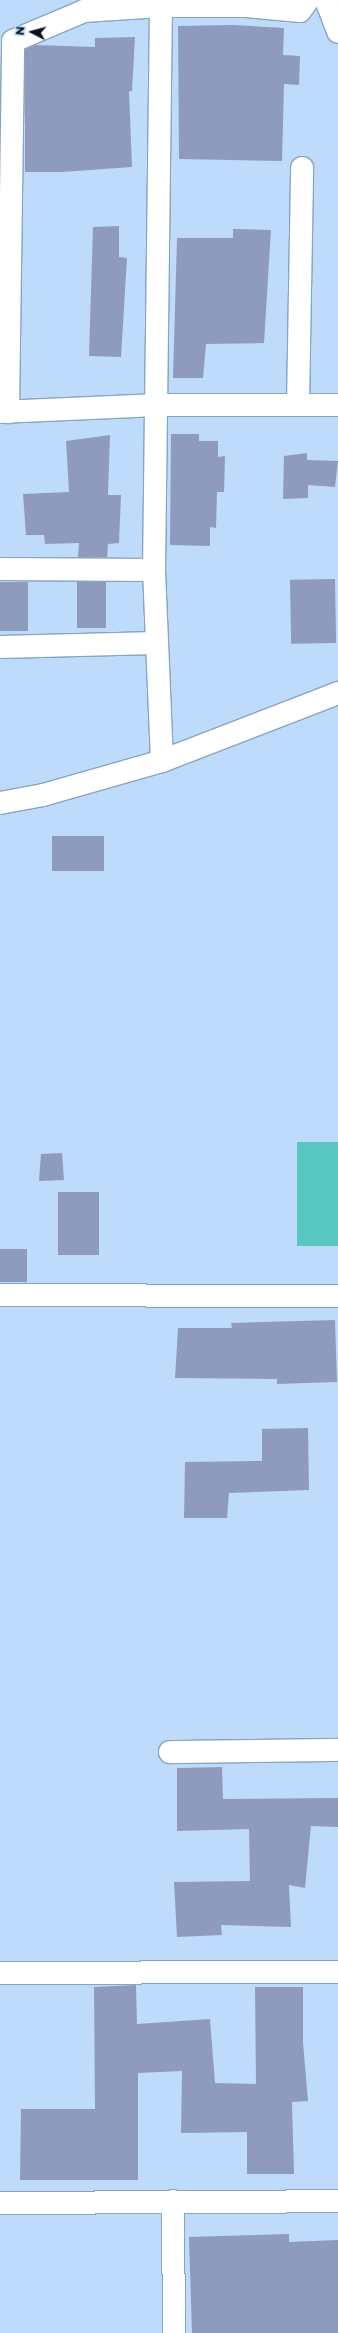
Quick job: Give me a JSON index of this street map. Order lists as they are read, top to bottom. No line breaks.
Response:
{"north":"left"}
